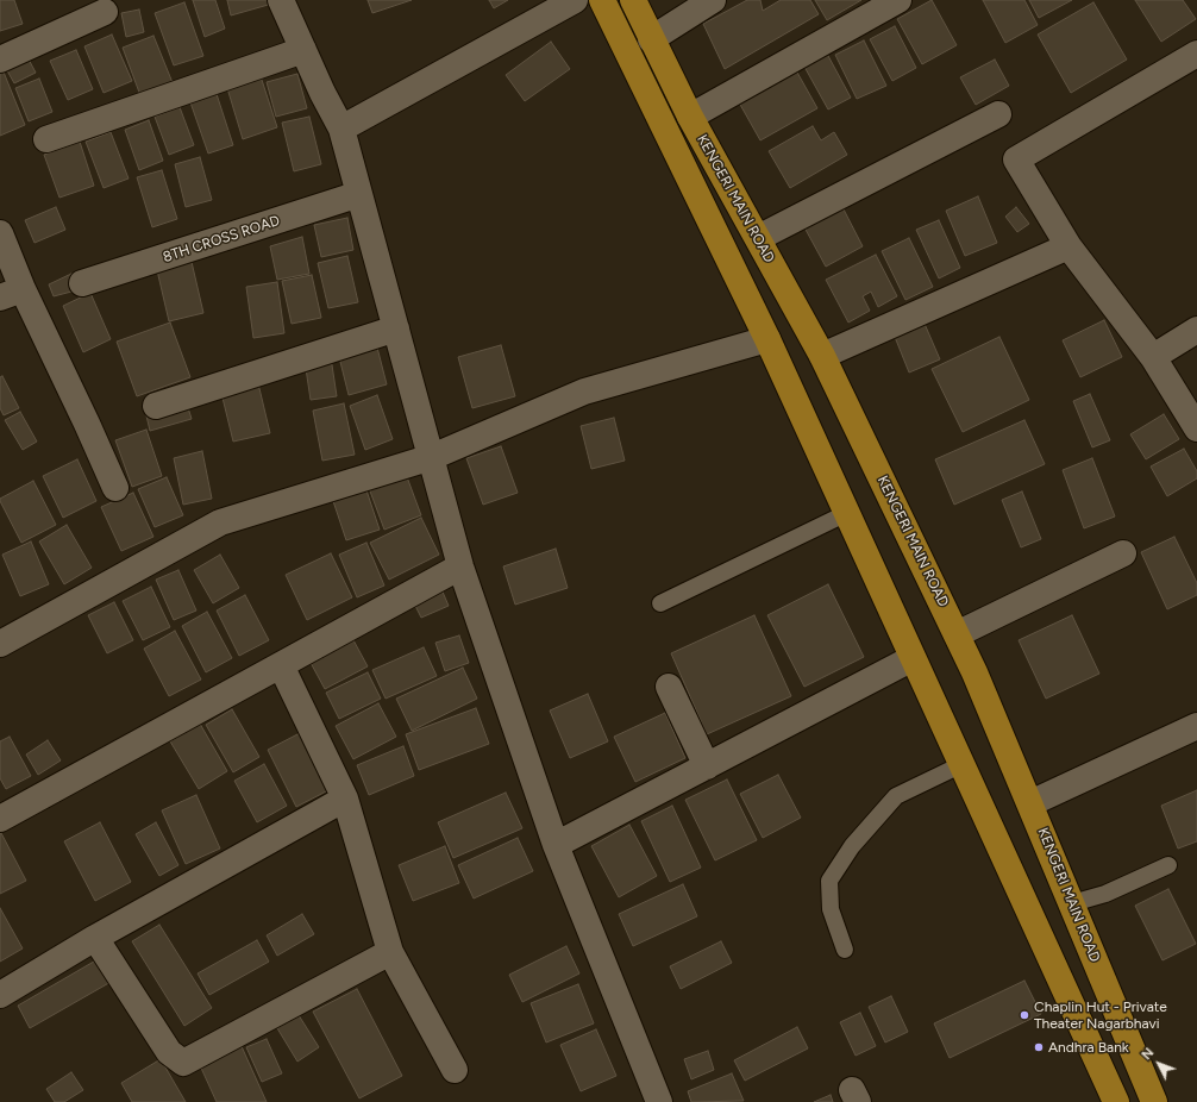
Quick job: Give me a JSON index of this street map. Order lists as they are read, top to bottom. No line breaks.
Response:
{"streets":{"main road":["KENGERI MAIN ROAD"],"street":["8TH CROSS ROAD"]},"places":["Chaplin Hut - Private Theater Nagarbhavi","Andhra Bank"],"north":"top left"}
